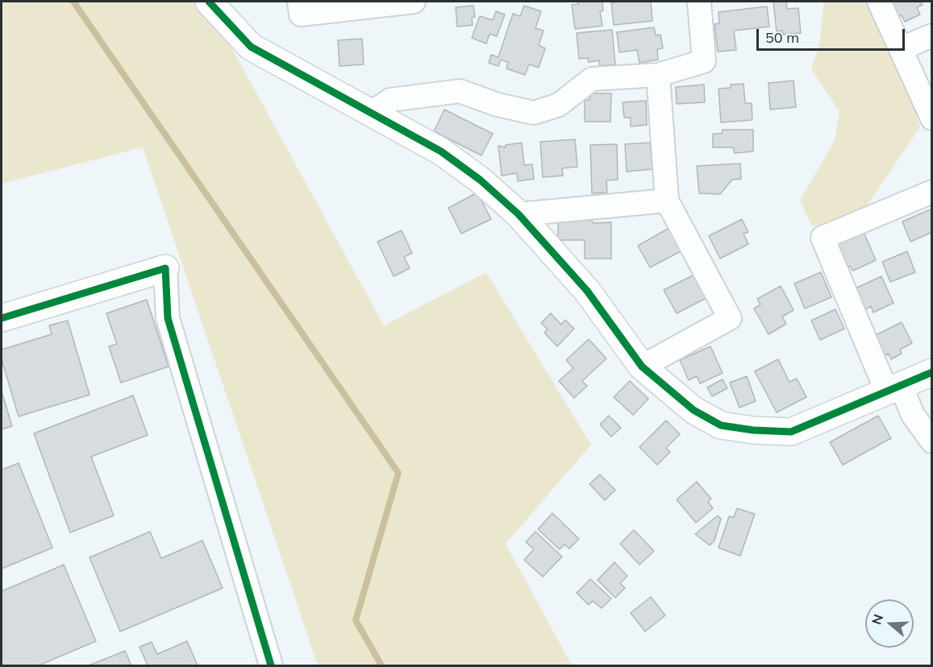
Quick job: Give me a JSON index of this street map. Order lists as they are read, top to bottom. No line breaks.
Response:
{"scale_bar":"50 m","north":"left"}
